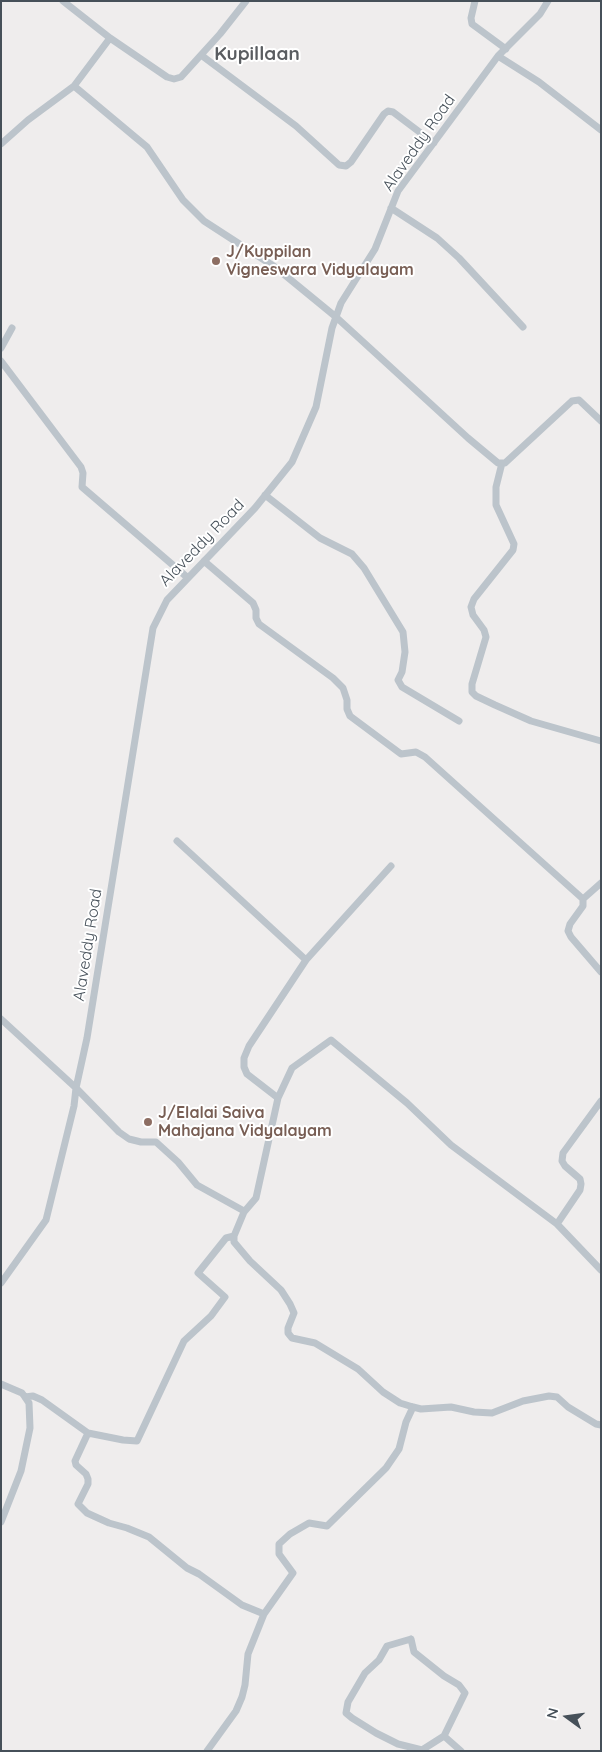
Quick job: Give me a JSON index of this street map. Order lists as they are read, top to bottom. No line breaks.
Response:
{"streets":{"street":["Alaveddy Road"]},"districts":["Kupillaan"],"places":["J/Kuppilan Vigneswara Vidyalayam","J/Elalai Saiva Mahajana Vidyalayam"],"north":"left"}
